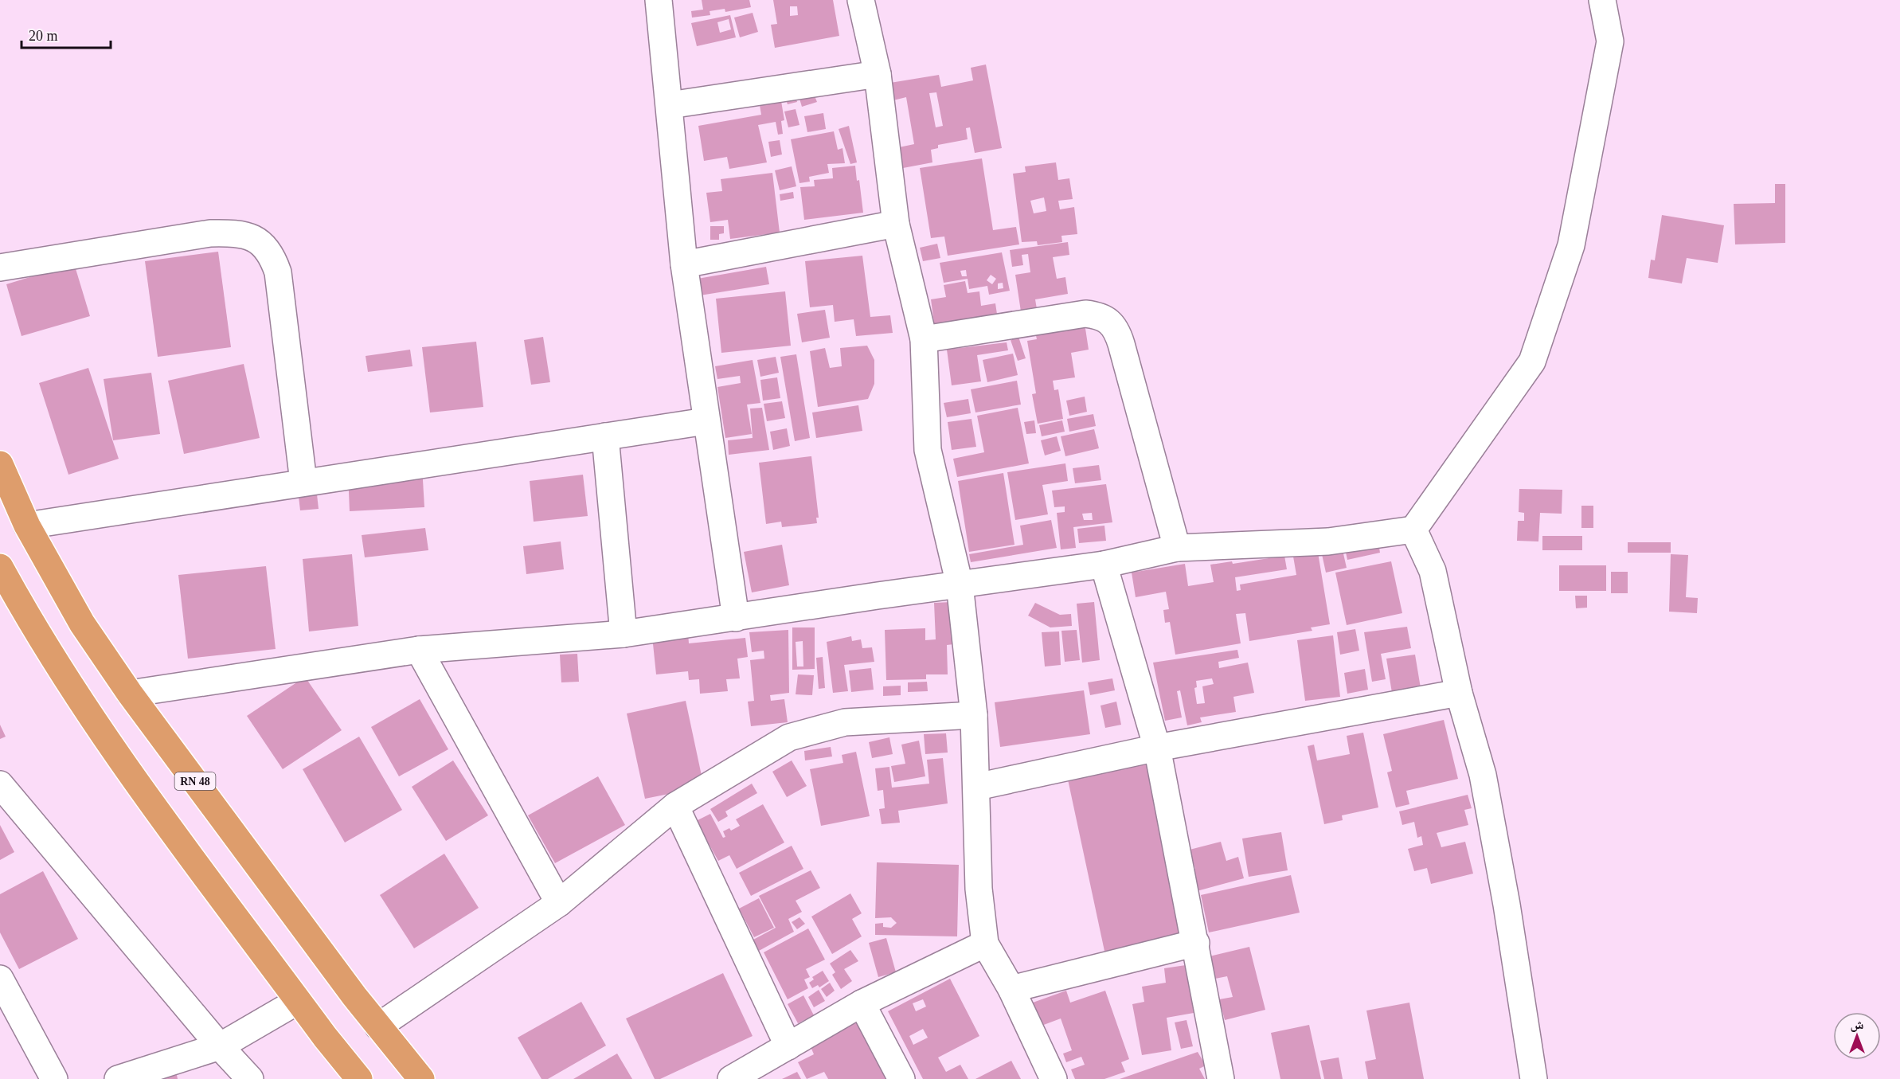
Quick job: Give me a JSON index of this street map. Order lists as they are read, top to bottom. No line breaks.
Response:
{"streets":{"highway":["RN 48"]},"scale_bar":"20 m","north":"top"}
